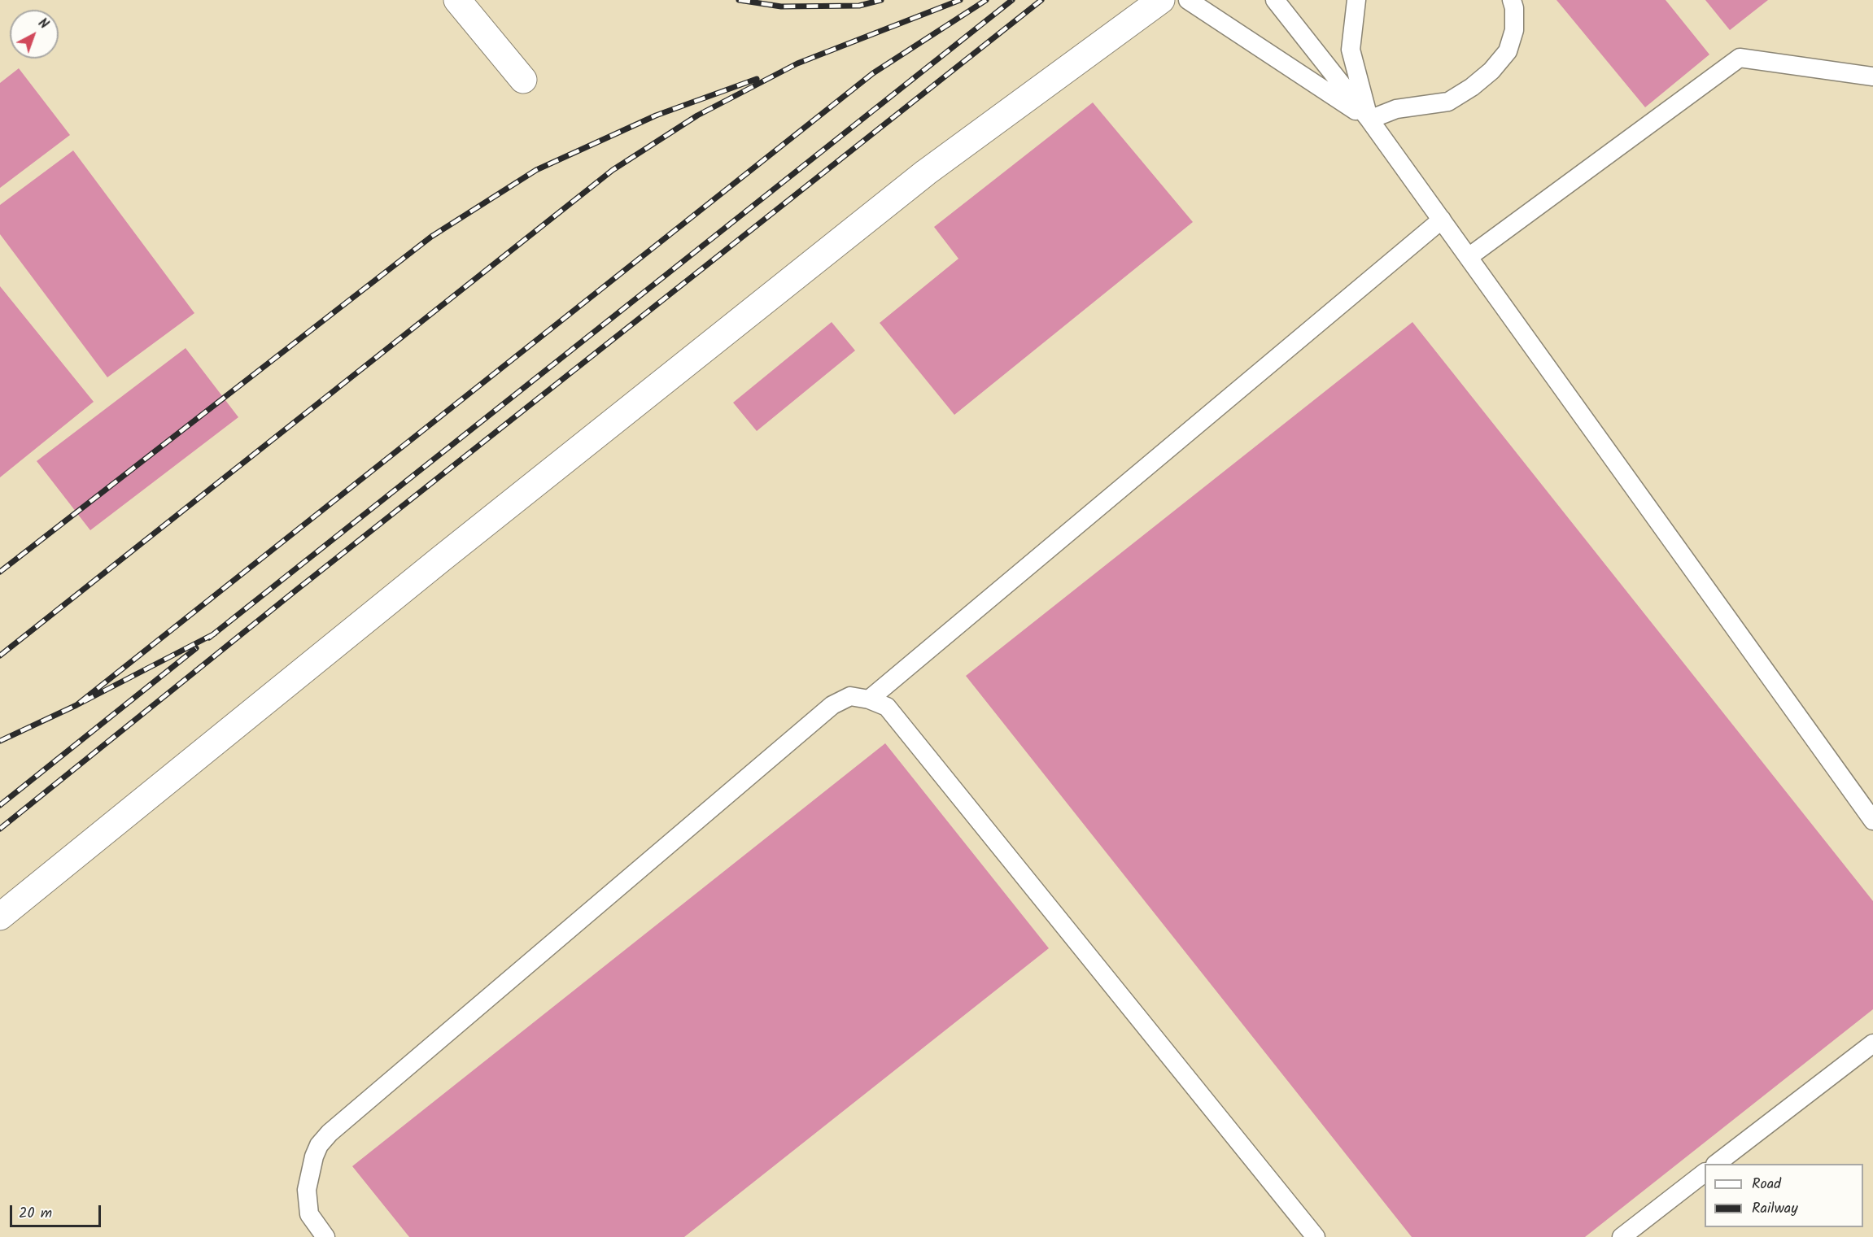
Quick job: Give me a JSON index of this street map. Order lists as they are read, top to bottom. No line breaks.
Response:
{"legend":["Road","Railway"],"scale_bar":"20 m","north":"top right"}
